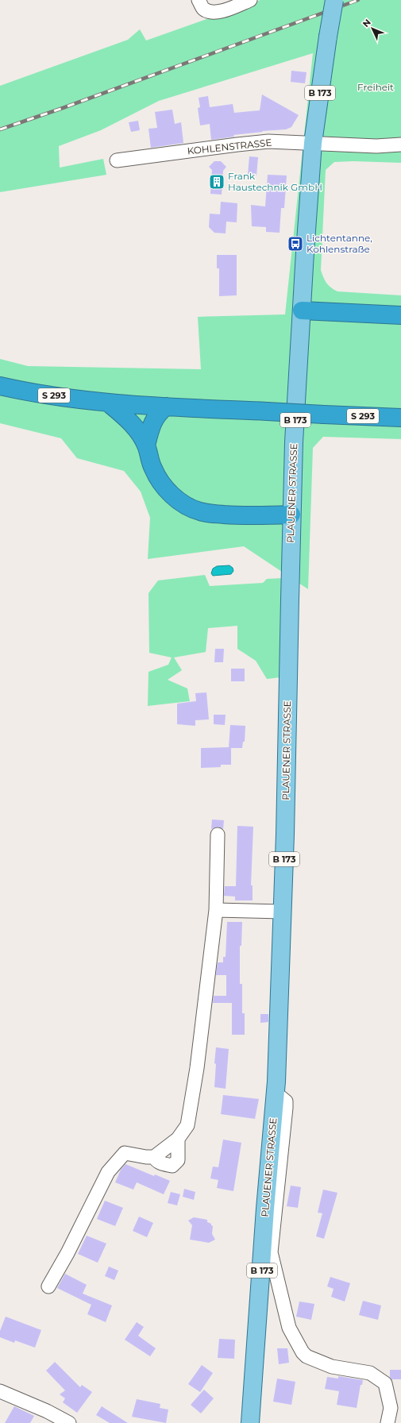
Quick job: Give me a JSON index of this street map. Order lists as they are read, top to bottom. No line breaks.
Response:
{"streets":{"highway":["S 293"],"main road":["B 173","PLAUENER STRASSE"],"street":["KOHLENSTRASSE"]},"crossings":[["KOHLENSTRASSE","PLAUENER STRASSE"]],"parks":["Freiheit"],"places":{"building":["Frank Haustechnik GmbH"],"bus stop":["Lichtentanne, Kohlenstraße"]},"north":"top left"}
